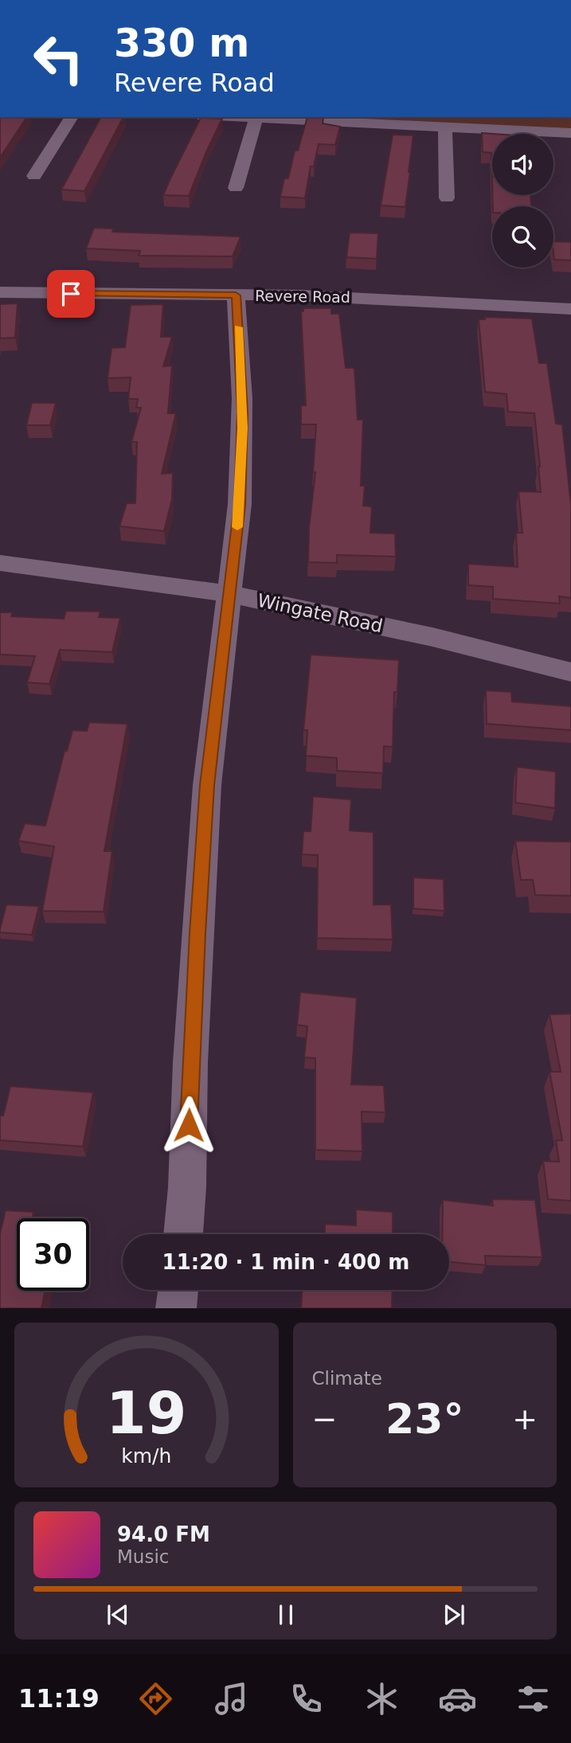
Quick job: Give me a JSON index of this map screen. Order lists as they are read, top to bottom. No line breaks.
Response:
{"streets":{"street":["Revere Road","Wingate Road"]},"page":{"turn":["330 m","Revere Road"],"limit":"30","trip":"11:20 · 1 min · 400 m","tile":"Climate","heat":["−","23°","+"],"song":["94.0 FM","Music"],"tabs":"11:19","gauge":["19","km/h"]}}
